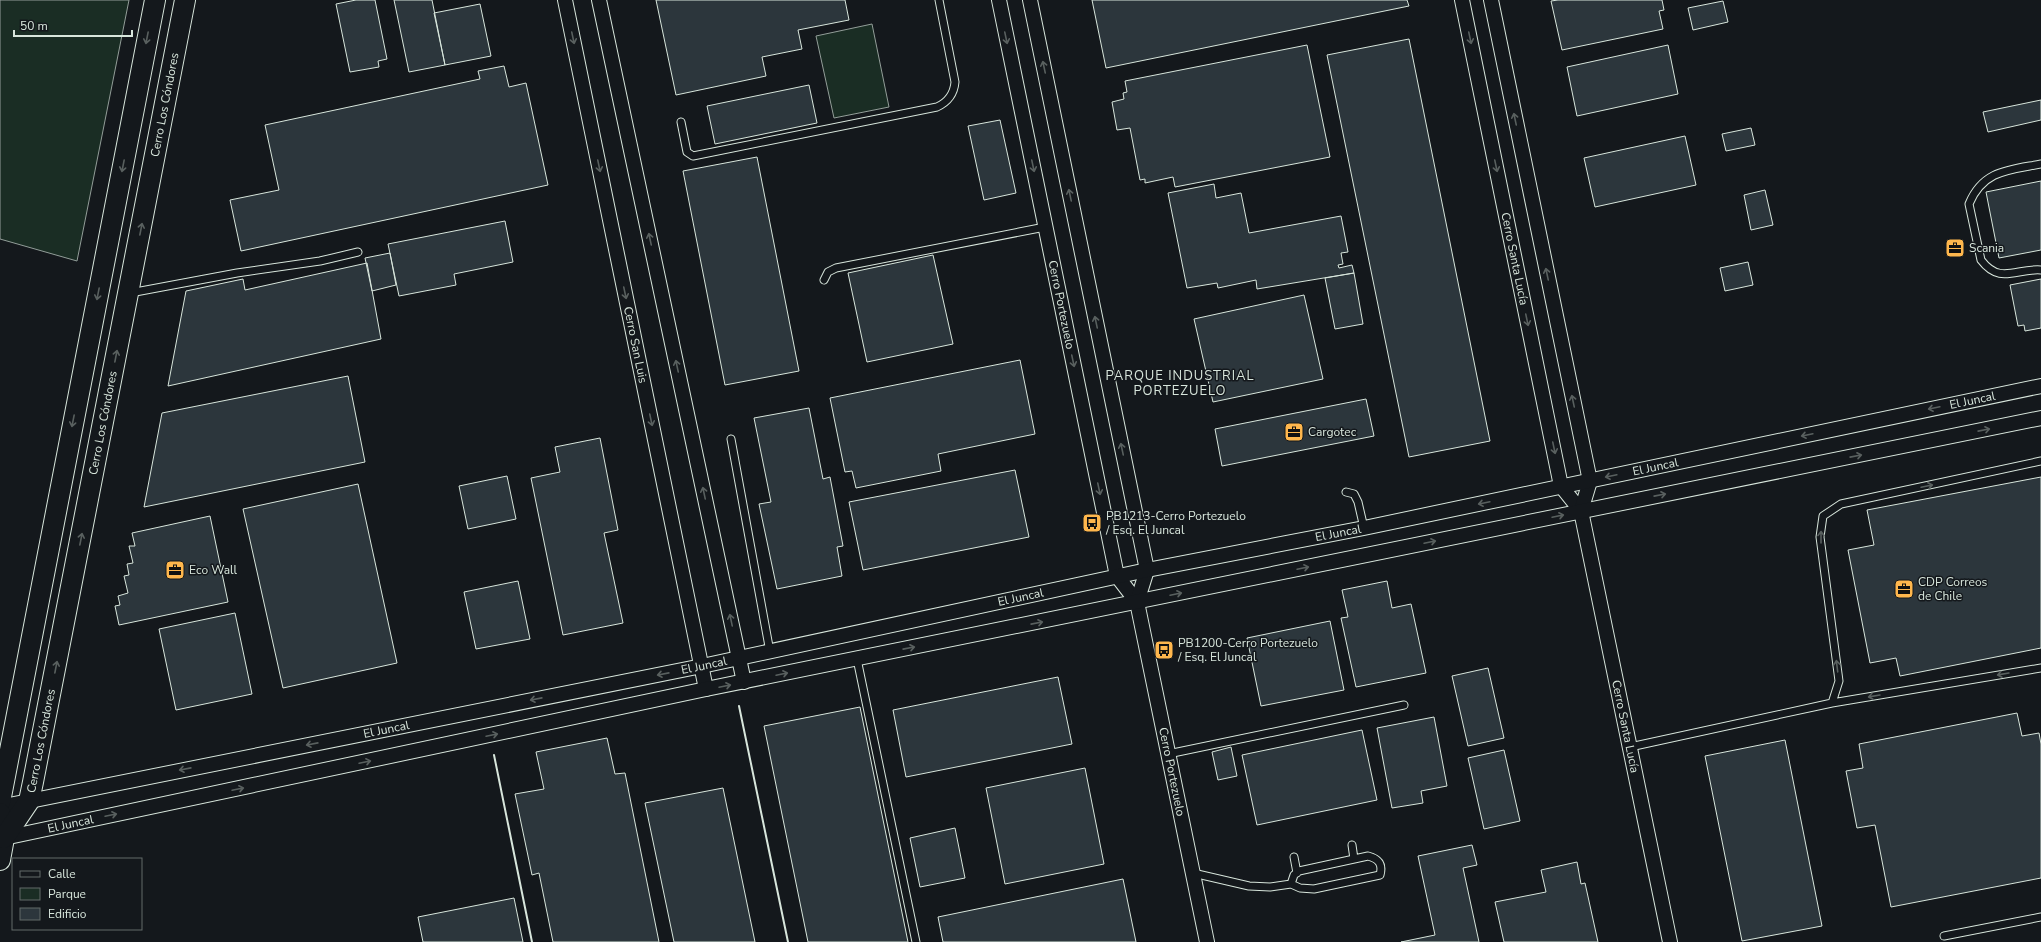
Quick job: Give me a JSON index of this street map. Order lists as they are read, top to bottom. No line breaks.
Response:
{"streets":{"street":["Cerro Los Cóndores","Cerro Santa Lucía","Cerro Portezuelo","Cerro San Luis","El Juncal"]},"crossings":[["Cerro Los Cóndores","El Juncal"],["Cerro Santa Lucía","El Juncal"],["Cerro Portezuelo","El Juncal"],["Cerro San Luis","El Juncal"]],"districts":["PARQUE INDUSTRIAL PORTEZUELO"],"places":{"office":["Scania","Cargotec","Eco Wall","CDP Correos de Chile"],"bus stop":["PB1213-Cerro Portezuelo / Esq. El Juncal","PB1200-Cerro Portezuelo / Esq. El Juncal"]},"legend":["Calle","Parque","Edificio"],"scale_bar":"50 m"}
